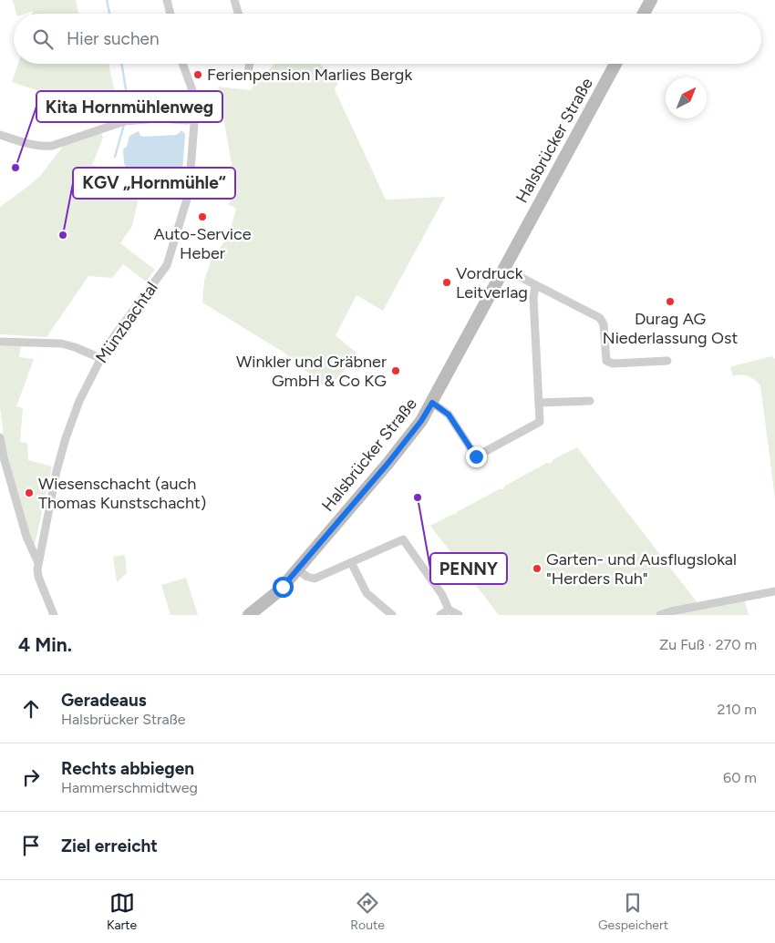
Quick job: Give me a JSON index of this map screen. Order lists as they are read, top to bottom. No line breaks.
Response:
{"streets":{"main road":["Halsbrücker Straße"],"street":["Münzbachtal"]},"places":["Ferienpension Marlies Bergk","Kita Hornmühlenweg","Auto-Service Heber","KGV „Hornmühle“","Vordruck Leitverlag","Durag AG Niederlassung Ost","Winkler und Gräbner GmbH & Co KG","Wiesenschacht (auch Thomas Kunstschacht)","PENNY","Garten- und Ausflugslokal \"Herders Ruh\""],"north":"top right","page":{"search":"Hier suchen","heading":["4 Min.","Zu Fuß · 270 m"],"list":[["Geradeaus","Halsbrücker Straße","210 m"],["Rechts abbiegen","Hammerschmidtweg","60 m"],"Ziel erreicht"],"nav":["Karte","Route","Gespeichert"]}}
